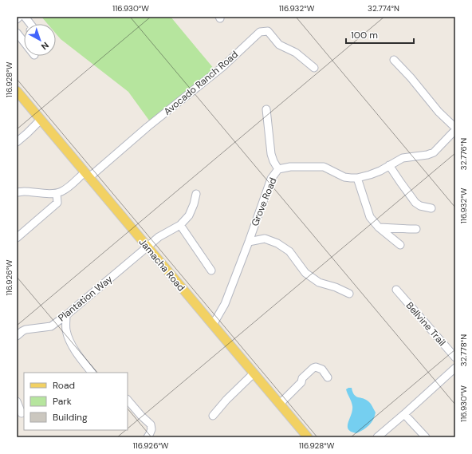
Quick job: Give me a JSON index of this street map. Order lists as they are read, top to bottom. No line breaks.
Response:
{"streets":{"main road":["Jamacha Road"],"street":["Avocado Ranch Road","Grove Road","Plantation Way","Bellvine Trail"]},"crossings":[["Avocado Ranch Road","Jamacha Road"],["Grove Road","Jamacha Road"],["Jamacha Road","Plantation Way"]],"legend":["Road","Park","Building"],"scale_bar":"100 m","north":"bottom right","coordinates":["116.930°W","116.932°W","32.774°N","116.928°W","32.776°N","116.926°W","32.778°N"]}
